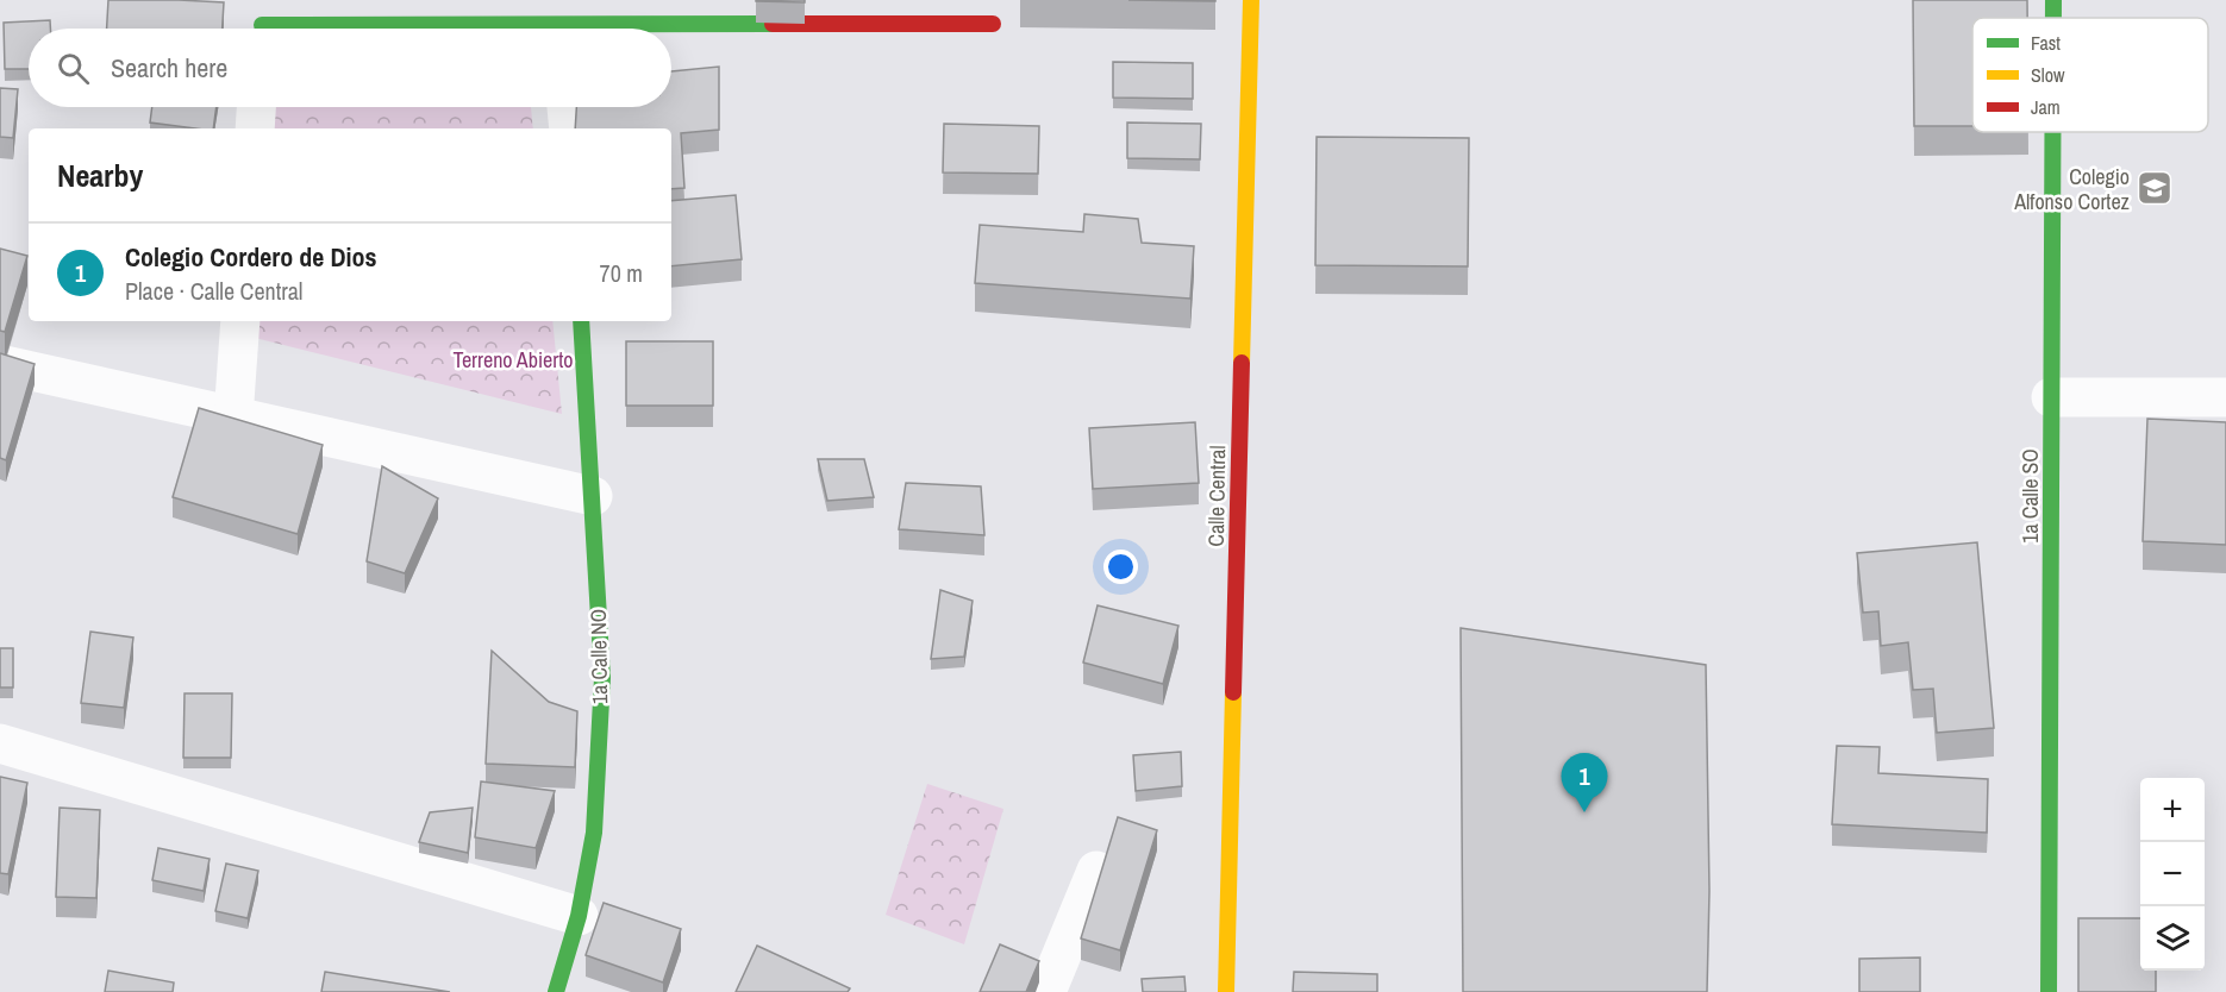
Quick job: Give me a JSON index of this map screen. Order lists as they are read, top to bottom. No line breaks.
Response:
{"streets":{"street":["Calle Central","1a Calle SO","1a Calle NO"]},"parks":["Terreno Abierto"],"places":{"school or university":["Colegio Alfonso Cortez"]},"legend":["Fast","Slow","Jam"],"page":{"search":"Search here","heading":"Nearby","list":[{"mark":"1","name":"Colegio Cordero de Dios","note":"Place · Calle Central","value":"70 m"}],"pins":"1","map_buttons":["+","−"]}}
